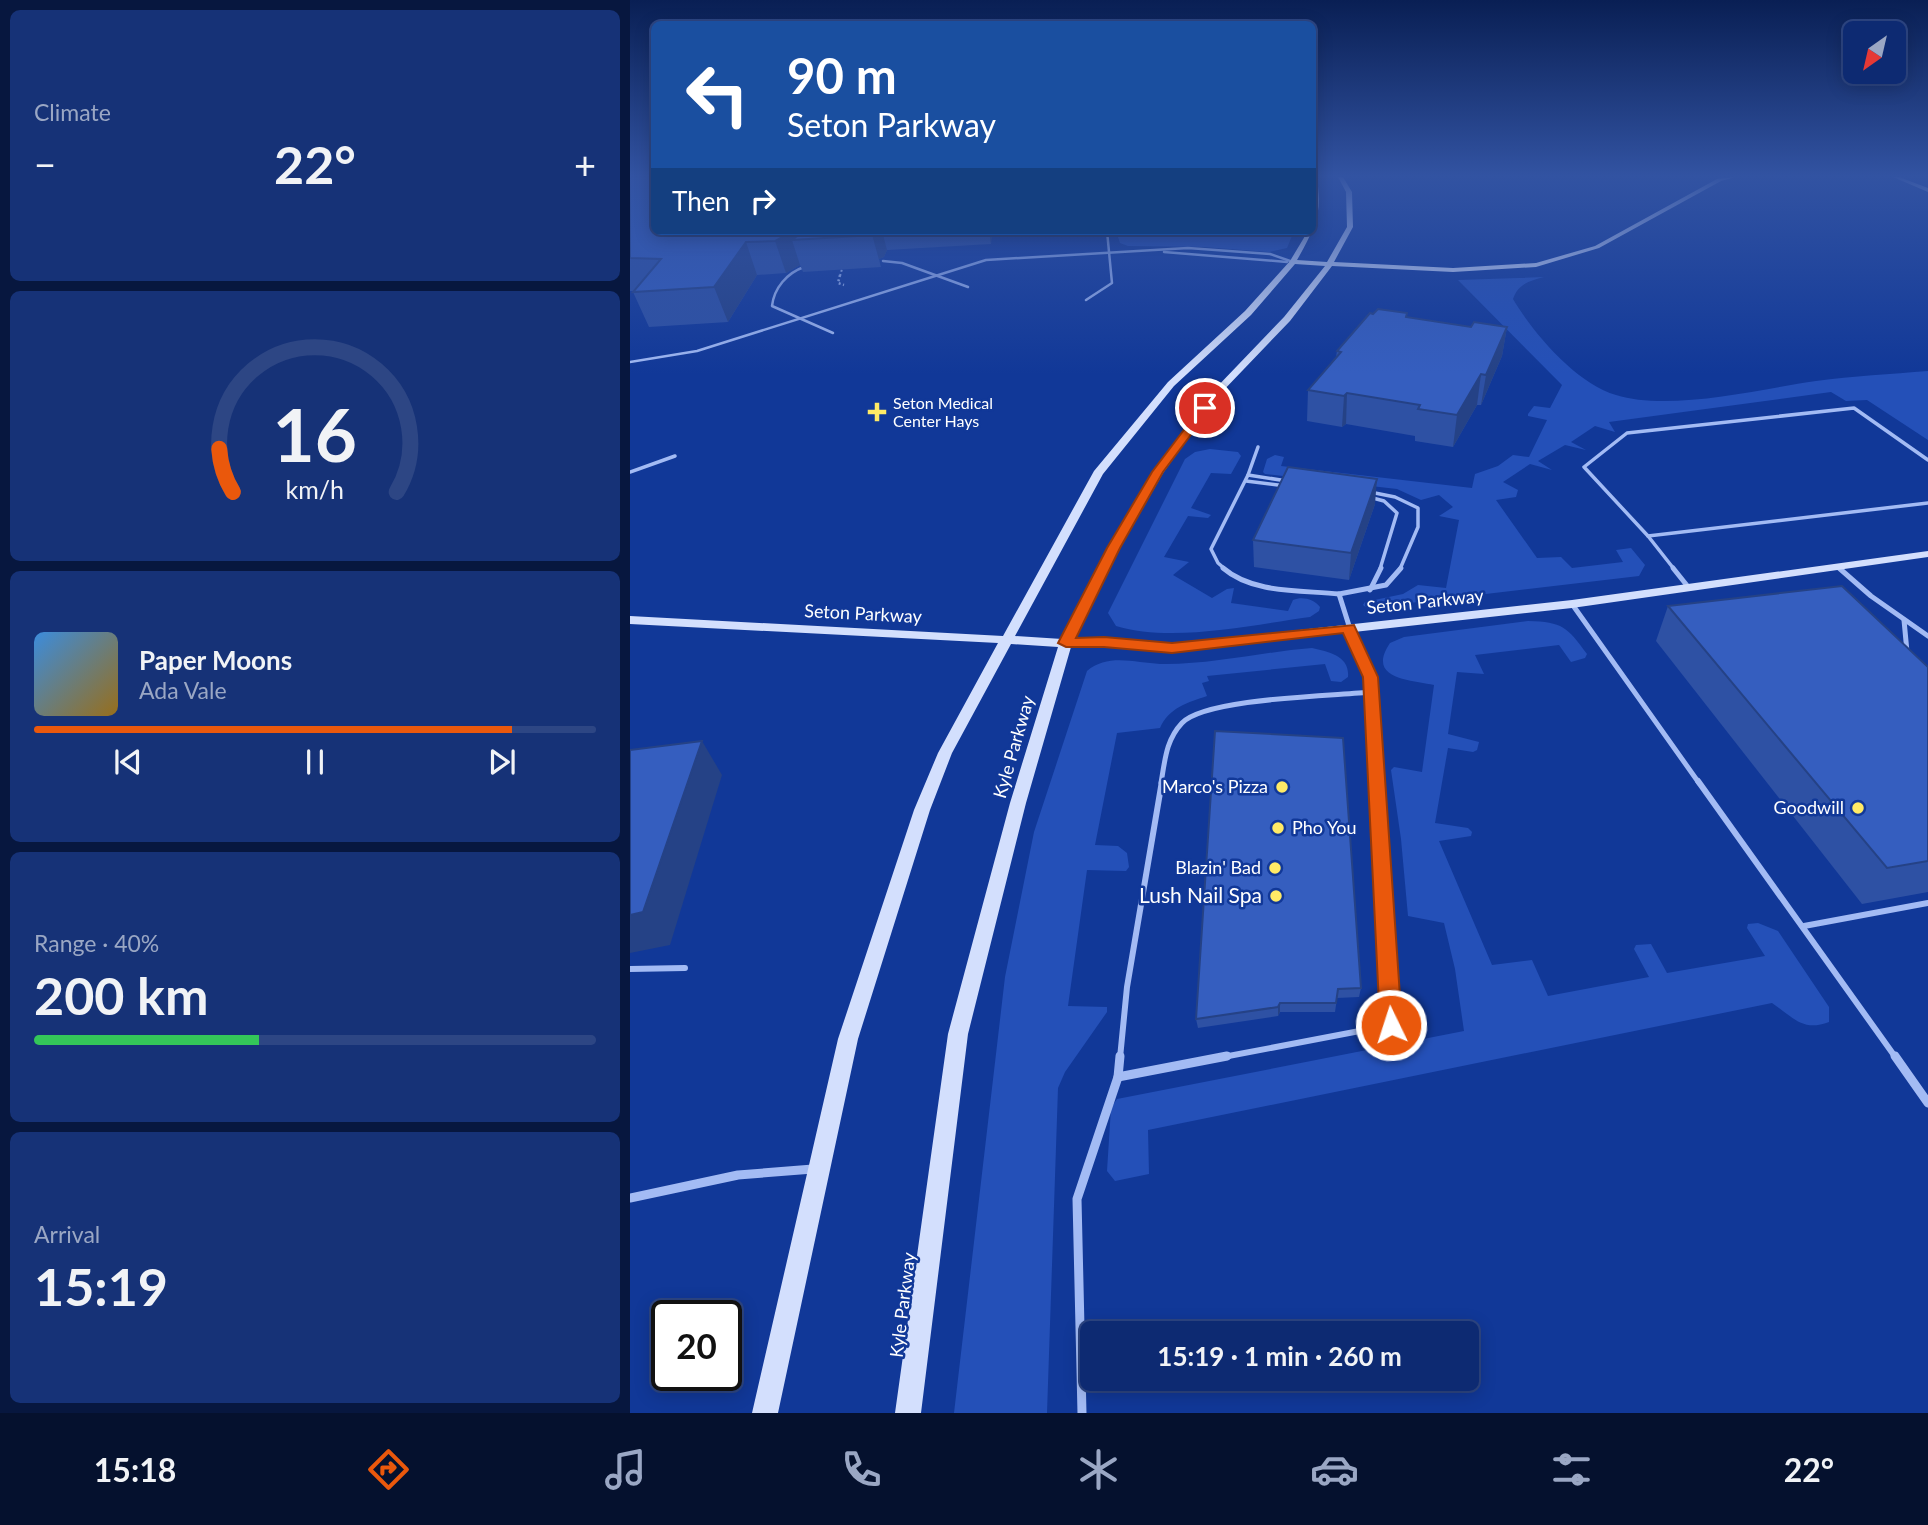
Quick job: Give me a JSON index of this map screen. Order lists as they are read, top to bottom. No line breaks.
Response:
{"streets":{"street":["Seton Parkway","Kyle Parkway"]},"crossings":[["Seton Parkway","Kyle Parkway"]],"places":{"health":["Seton Medical Center Hays"],"other":["Marco's Pizza","Goodwill","Pho You","Blazin' Bad","Lush Nail Spa"]},"north":"bottom left","page":{"tile":["Climate",["Range · 40%","200 km"],["Arrival","15:19"]],"turn":["90 m","Seton Parkway"],"heat":["−","22°","+"],"then":"Then","song":["Paper Moons","Ada Vale"],"limit":"20","trip":"15:19 · 1 min · 260 m","tabs":["15:18","22°"],"gauge":["16","km/h"]}}
